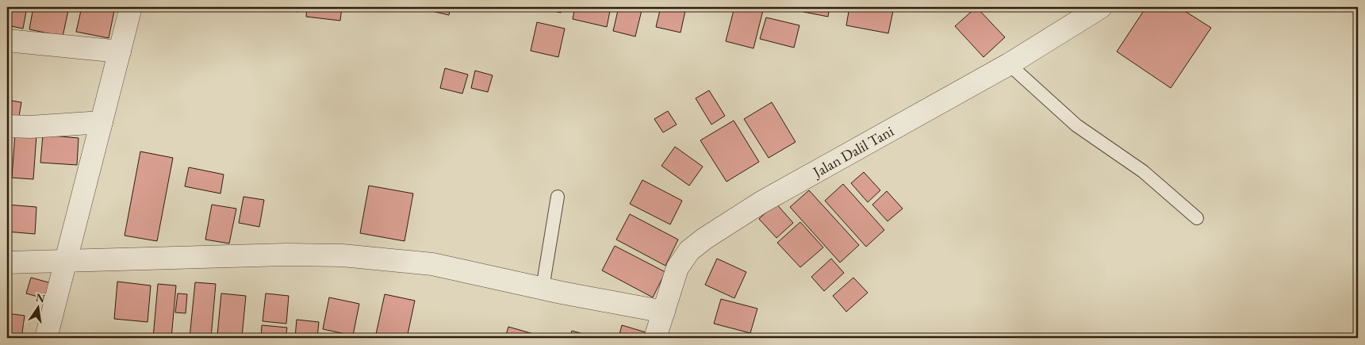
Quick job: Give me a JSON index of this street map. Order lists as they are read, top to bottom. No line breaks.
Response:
{"streets":{"street":["Jalan Dalil Tani"]},"north":"top"}
